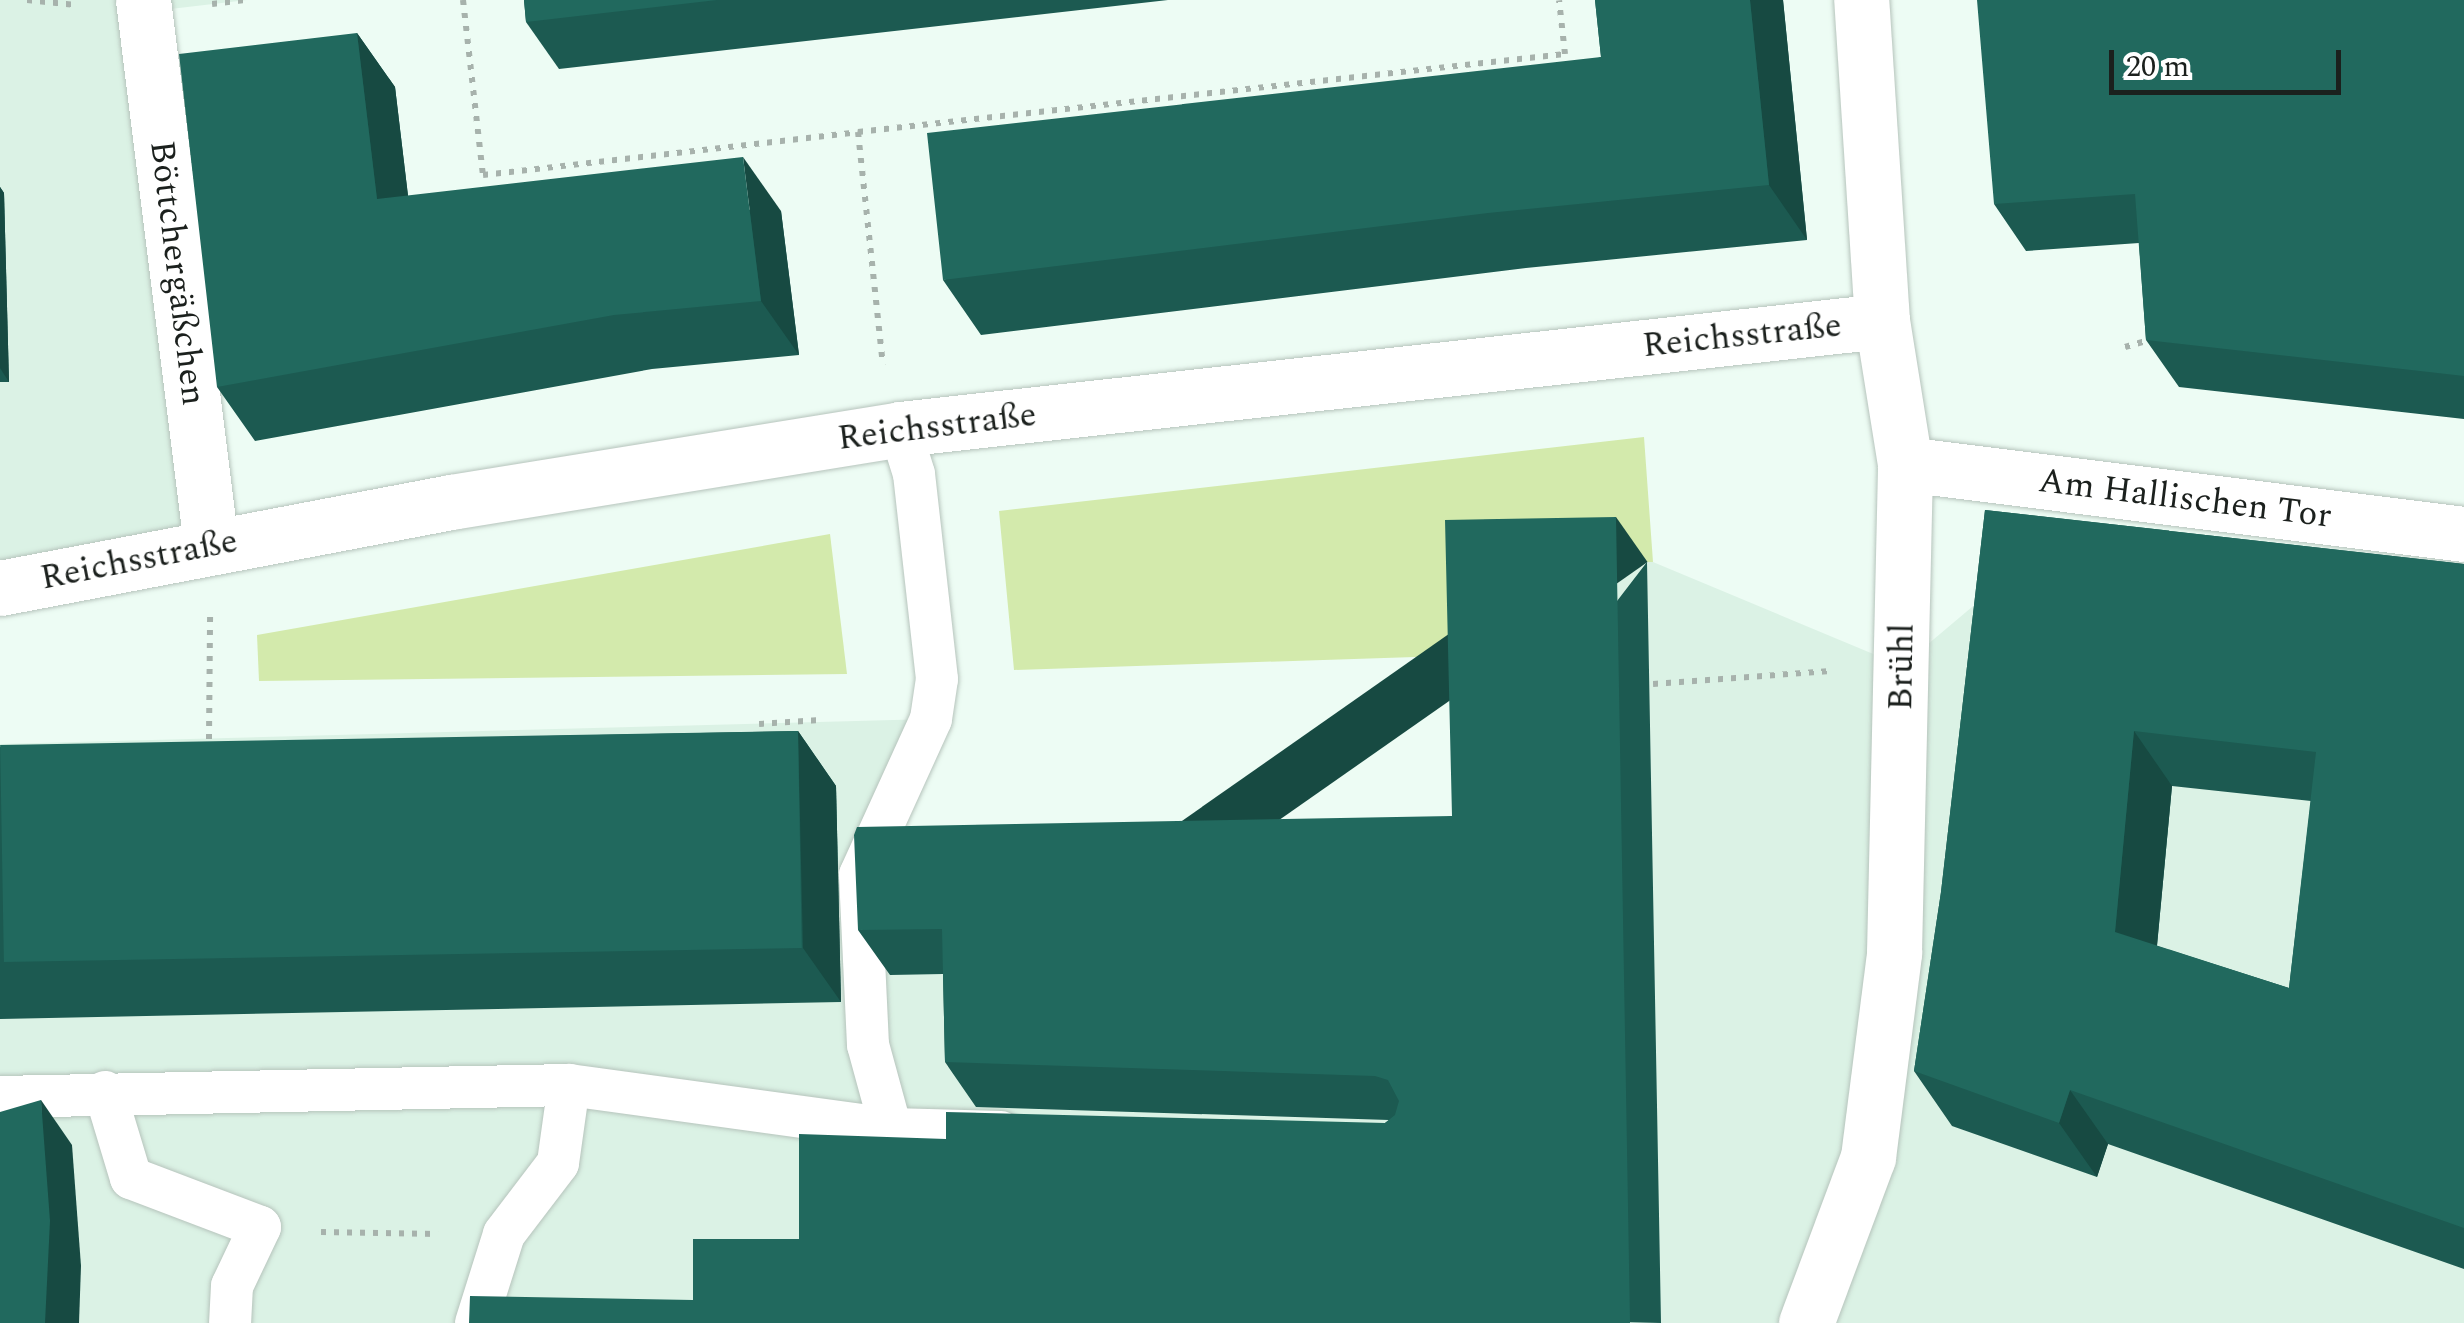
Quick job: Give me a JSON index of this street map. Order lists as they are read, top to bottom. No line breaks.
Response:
{"streets":{"street":["Böttchergäßchen","Reichsstraße","Am Hallischen Tor","Brühl"]},"crossings":[["Böttchergäßchen","Reichsstraße"],["Reichsstraße","Brühl"],["Am Hallischen Tor","Brühl"]],"scale_bar":"20 m"}
